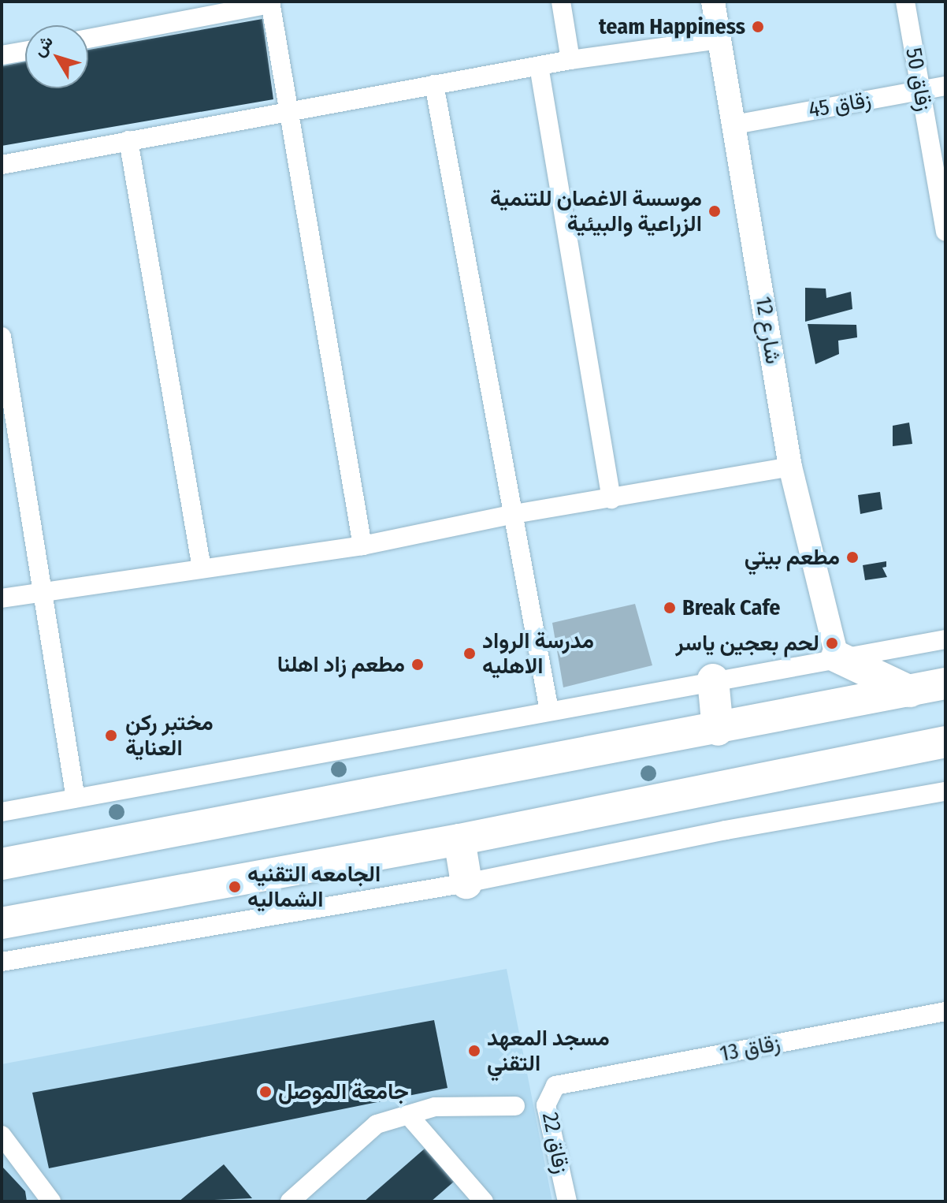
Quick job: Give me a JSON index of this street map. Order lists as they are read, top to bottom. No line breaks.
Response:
{"streets":{"street":["زقاق 50","زقاق 45","شارع 12","زقاق 13","زقاق 22"]},"crossings":[["زقاق 50","زقاق 45"],["زقاق 45","شارع 12"],["زقاق 13","زقاق 22"]],"places":["team Happiness","موسسة الاغصان للتنمية الزراعية والبيئية","مطعم بيتي","Break Cafe","لحم بعجين ياسر","مدرسة الرواد الاهليه","مطعم زاد اهلنا","مختبر ركن العناية","الجامعه التقنيه الشماليه","مسجد المعهد التقني","جامعة الموصل"],"north":"top left"}
